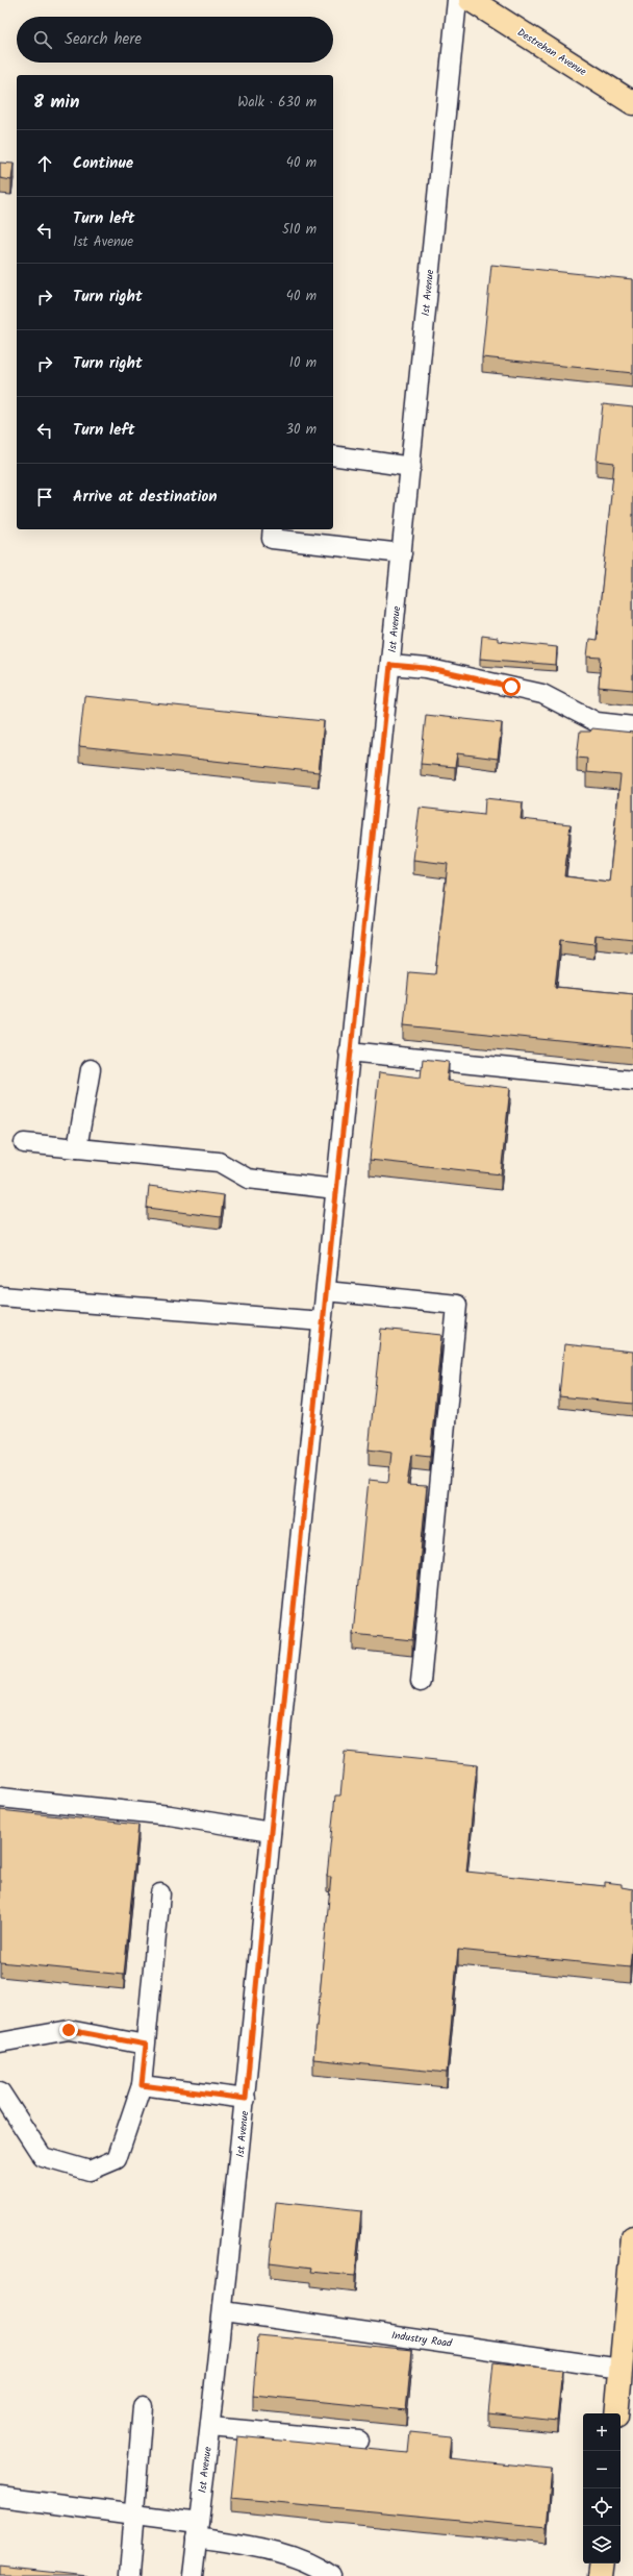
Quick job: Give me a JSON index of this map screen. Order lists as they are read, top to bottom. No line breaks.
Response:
{"streets":{"main road":["Destrehan Avenue"],"street":["1st Avenue","Industry Road"]},"crossings":[["1st Avenue","Industry Road"]],"page":{"search":"Search here","heading":["8 min","Walk · 630 m"],"list":[["Continue","40 m"],["Turn left","1st Avenue","510 m"],["Turn right","40 m"],["Turn right","10 m"],["Turn left","30 m"],"Arrive at destination"],"map_buttons":["+","−"]}}
